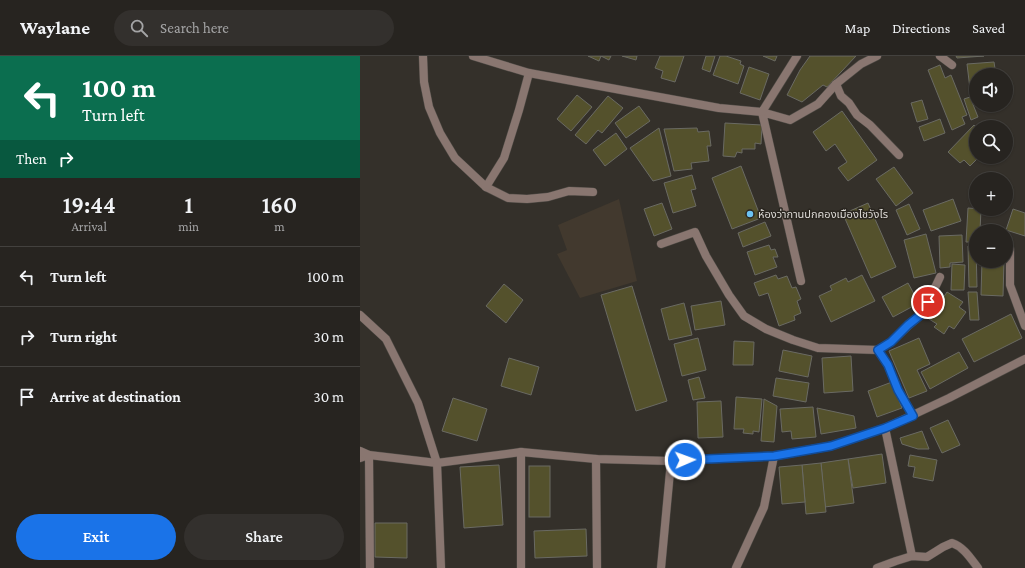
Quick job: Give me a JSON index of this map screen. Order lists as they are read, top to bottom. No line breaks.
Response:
{"places":["ห้องว่ากานปกคองเมืองไชวังไร"],"page":{"header":"Waylane","search":"Search here","nav":["Map","Directions","Saved"],"turn":["100 m","Turn left"],"map_buttons":["+","−"],"then":"Then","eta":["19:44","Arrival","1","min","160","m"],"list":[{"name":"Turn left","value":"100 m"},{"name":"Turn right","value":"30 m"},{"name":"Arrive at destination","value":"30 m"}],"buttons":["Exit","Share"]}}
